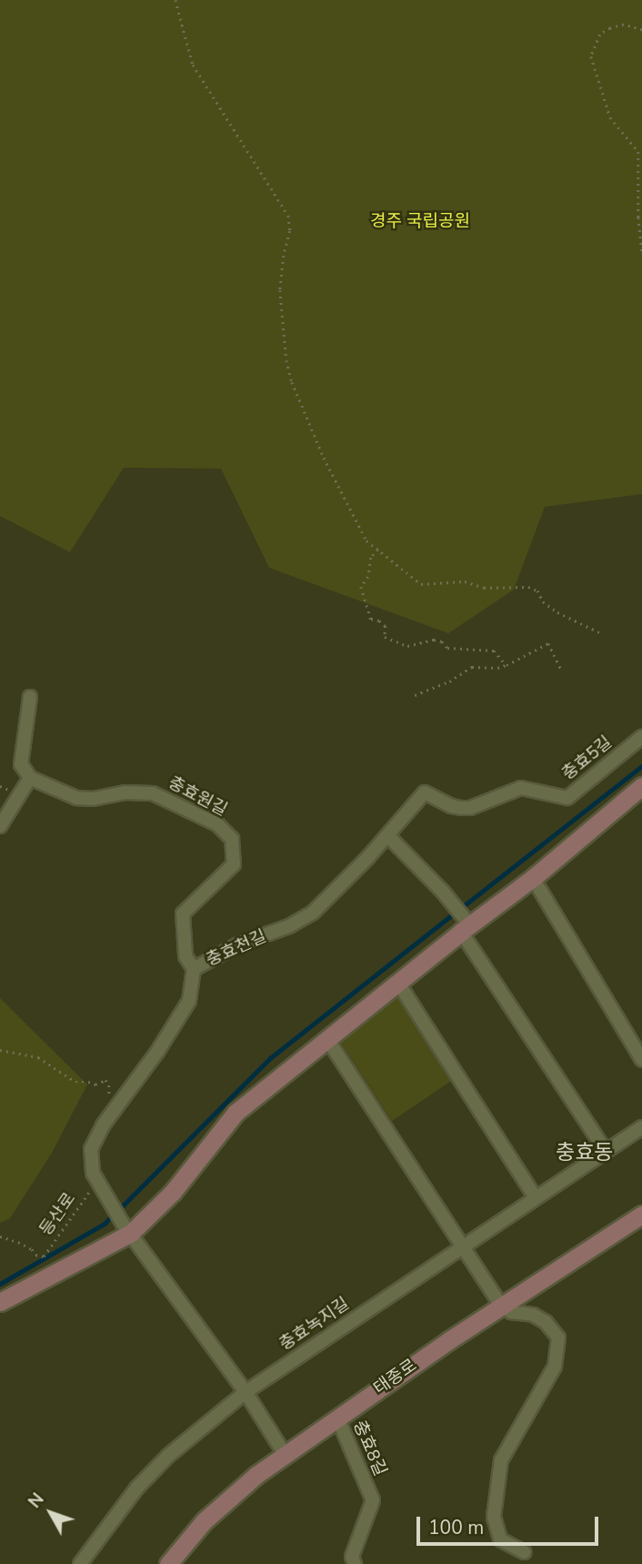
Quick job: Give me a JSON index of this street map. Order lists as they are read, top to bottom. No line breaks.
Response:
{"streets":{"street":["충효5길","충효원길","충효천길","충효녹지길","태종로","충효8길"],"path":["등산로"]},"crossings":[["충효5길","충효천길"],["충효원길","충효천길"],["충효천길","등산로"],["태종로","충효8길"]],"districts":["충효동"],"parks":["경주 국립공원"],"scale_bar":"100 m","north":"top left"}
